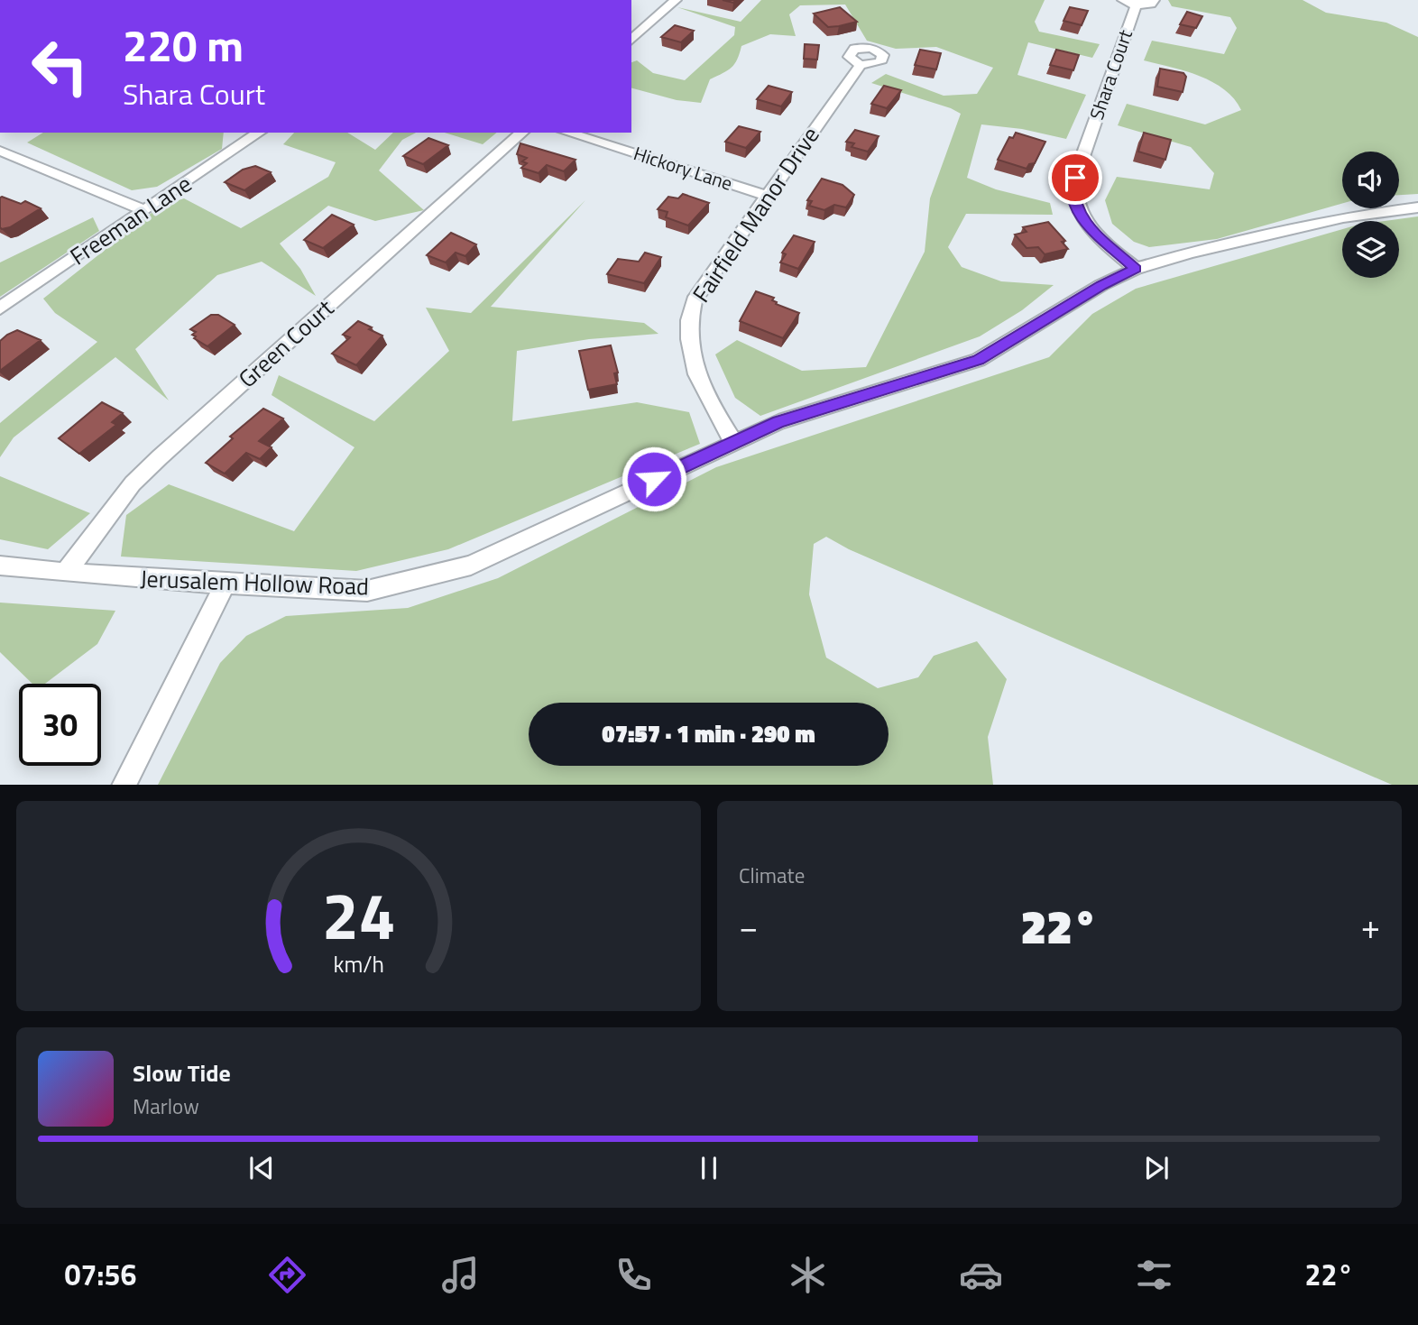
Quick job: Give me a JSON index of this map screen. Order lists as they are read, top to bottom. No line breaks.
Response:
{"streets":{"street":["Shara Court","Hickory Lane","Fairfield Manor Drive","Freeman Lane","Green Court","Jerusalem Hollow Road"]},"crossings":[["Shara Court","Jerusalem Hollow Road"],["Hickory Lane","Fairfield Manor Drive"],["Fairfield Manor Drive","Jerusalem Hollow Road"],["Green Court","Jerusalem Hollow Road"]],"page":{"turn":["220 m","Shara Court"],"limit":"30","trip":"07:57 · 1 min · 290 m","tile":"Climate","heat":["−","22°","+"],"song":["Slow Tide","Marlow"],"tabs":["07:56","22°"],"gauge":["24","km/h"]}}
